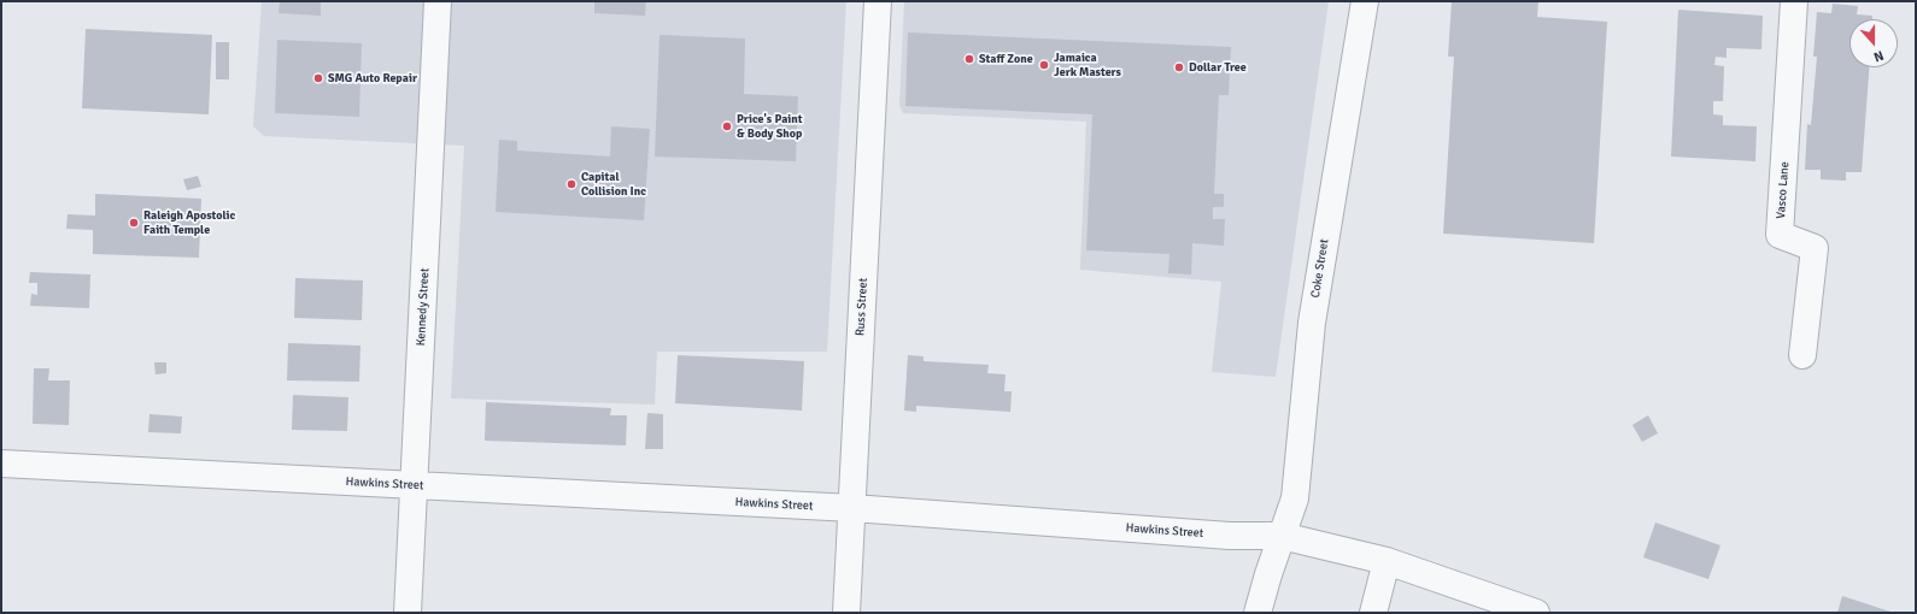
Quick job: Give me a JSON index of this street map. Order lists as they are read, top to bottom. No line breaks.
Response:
{"streets":{"street":["Vasco Lane","Coke Street","Kennedy Street","Russ Street","Hawkins Street"]},"crossings":[["Coke Street","Hawkins Street"],["Kennedy Street","Hawkins Street"],["Russ Street","Hawkins Street"]],"places":["Staff Zone","Jamaica Jerk Masters","Dollar Tree","SMG Auto Repair","Price's Paint & Body Shop","Capital Collision Inc","Raleigh Apostolic Faith Temple"],"north":"bottom"}
